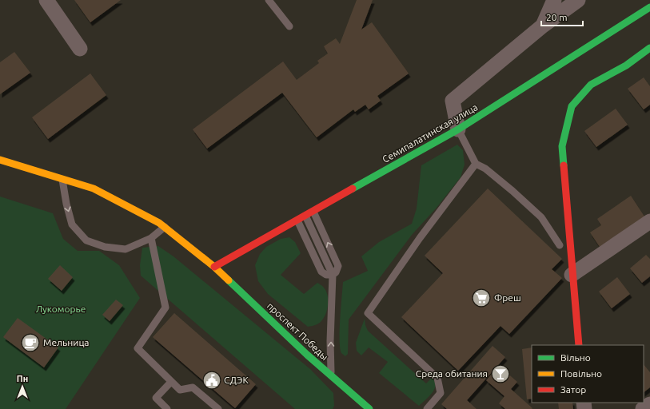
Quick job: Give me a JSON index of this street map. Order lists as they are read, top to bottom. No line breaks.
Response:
{"streets":{"main road":["Семипалатинская улица","проспект Победы"]},"crossings":[["Семипалатинская улица","проспект Победы"]],"parks":["Лукоморье"],"places":{"supermarket":["Фреш"],"cafe":["Мельница"],"bar":["Среда обитания"],"public building":["СДЭК"]},"legend":["Вільно","Повільно","Затор"],"scale_bar":"20 m","north":"top"}
